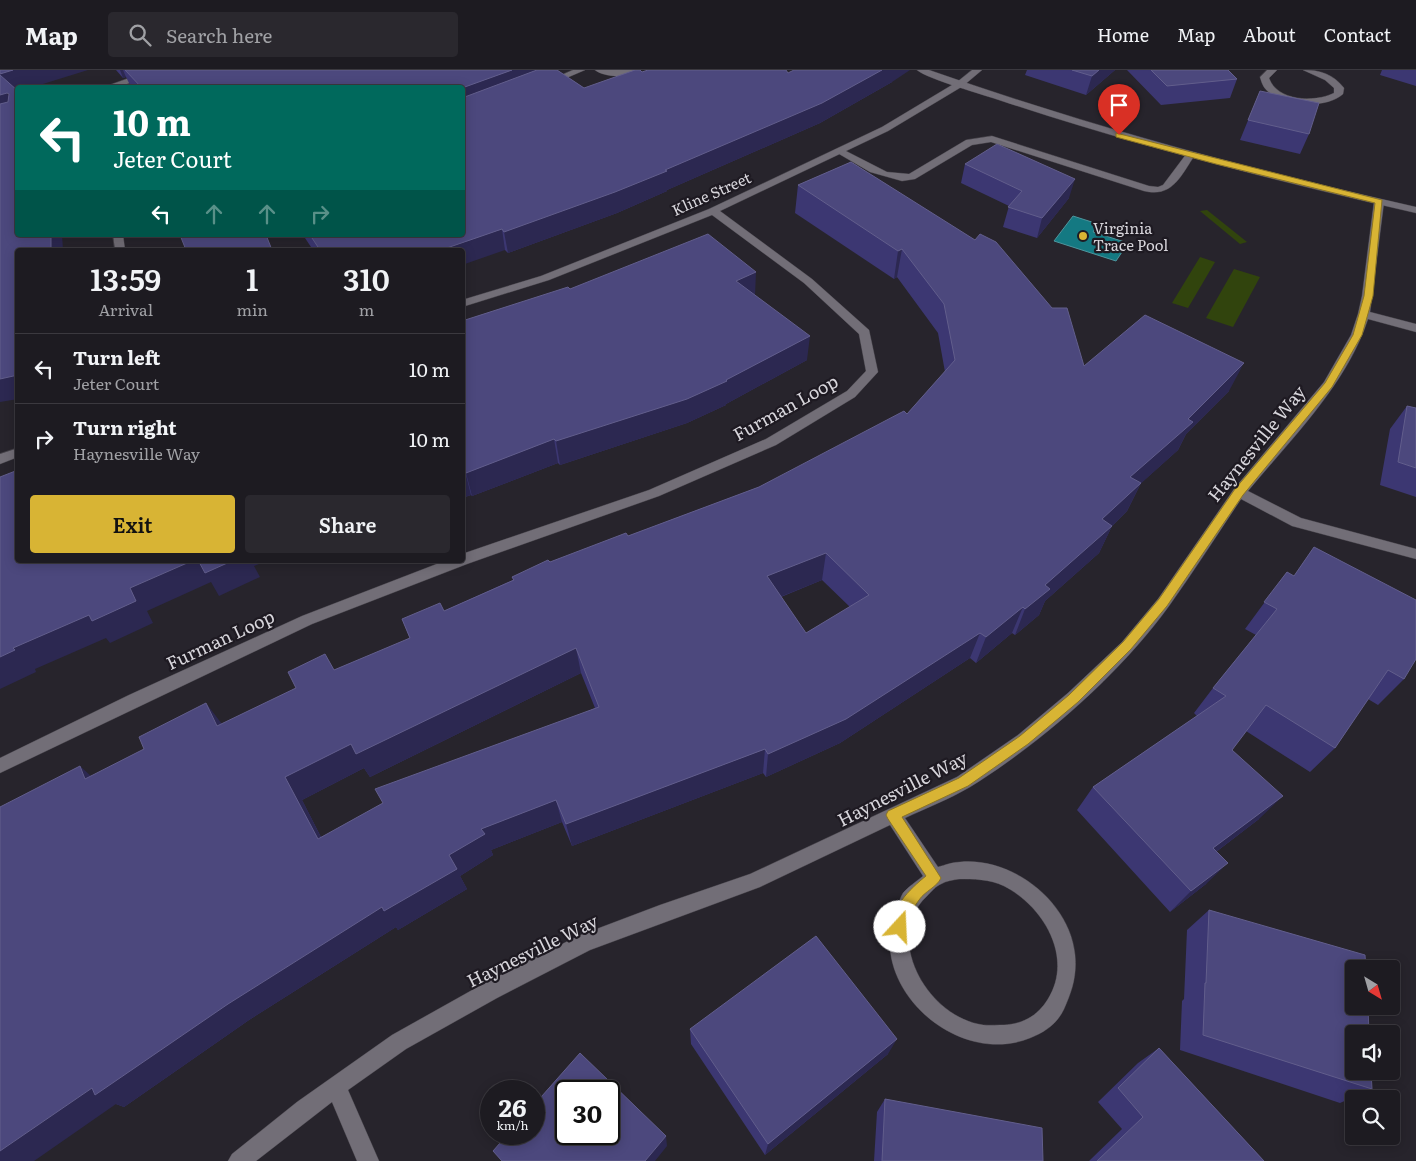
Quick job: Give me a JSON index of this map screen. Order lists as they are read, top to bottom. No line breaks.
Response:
{"streets":{"street":["Kline Street","Furman Loop","Haynesville Way"]},"crossings":[["Kline Street","Furman Loop"]],"places":["Virginia Trace Pool"],"north":"bottom right","page":{"header":"Map","search":"Search here","nav":["Home","Map","About","Contact"],"turn":["10 m","Jeter Court"],"eta":["13:59","Arrival","1","min","310","m"],"list":[{"name":"Turn left","note":"Jeter Court","value":"10 m"},{"name":"Turn right","note":"Haynesville Way","value":"10 m"}],"buttons":["Exit","Share"],"speed":"26 km/h","limit":"30"}}
